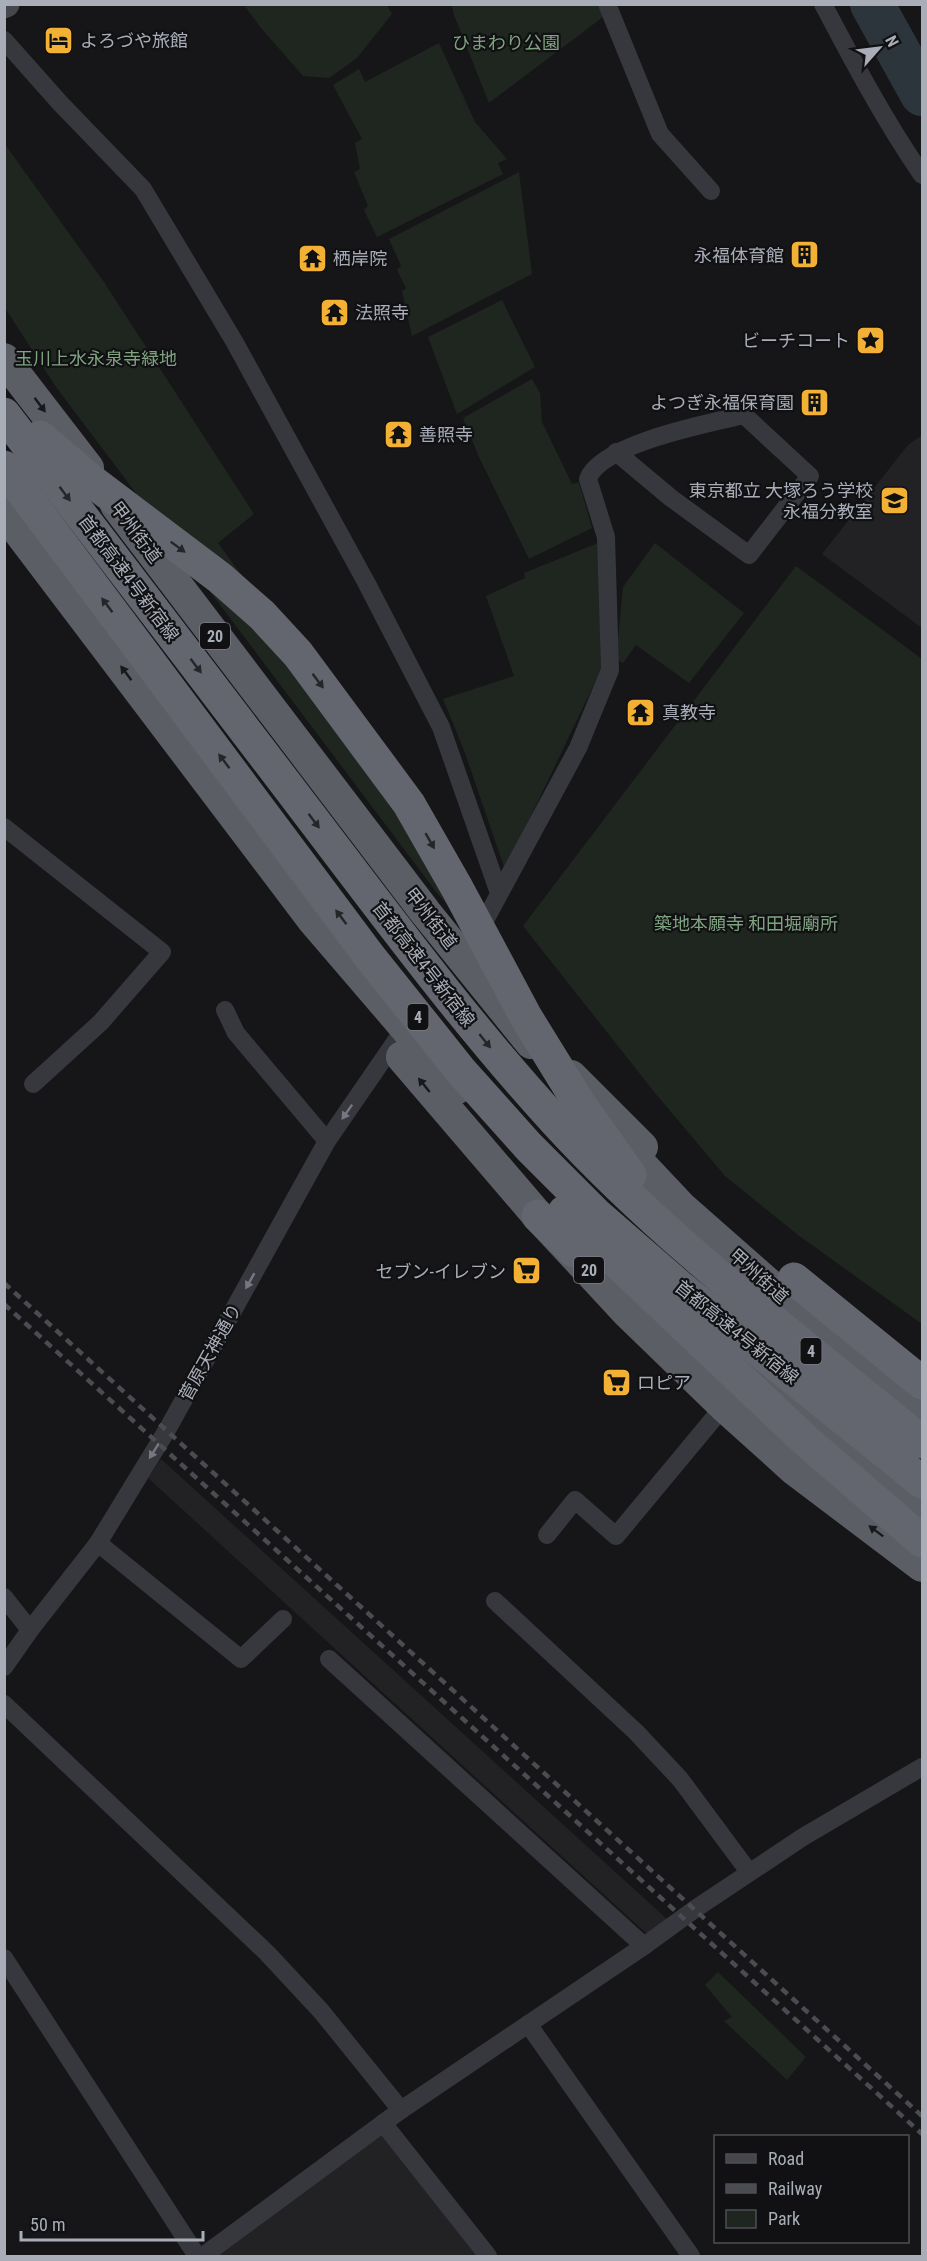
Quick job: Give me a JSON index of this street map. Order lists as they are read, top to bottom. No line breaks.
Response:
{"streets":{"highway":["甲州街道","首都高速4号新宿線","20","4"],"street":["菅原天神通り"]},"crossings":[["首都高速4号新宿線","4"],["20","菅原天神通り"]],"one_way":["菅原天神通り"],"parks":["ひまわり公園","玉川上水永泉寺緑地","築地本願寺 和田堀廟所"],"places":{"hotel":["よろづや旅館"],"building":["永福体育館","よつぎ永福保育園"],"temple":["栖岸院","法照寺","善照寺","真教寺"],"place":["ビーチコート"],"school or university":["東京都立 大塚ろう学校 永福分教室"],"supermarket":["セブン-イレブン","ロピア"]},"legend":["Road","Railway","Park"],"scale_bar":"50 m","north":"top right"}
